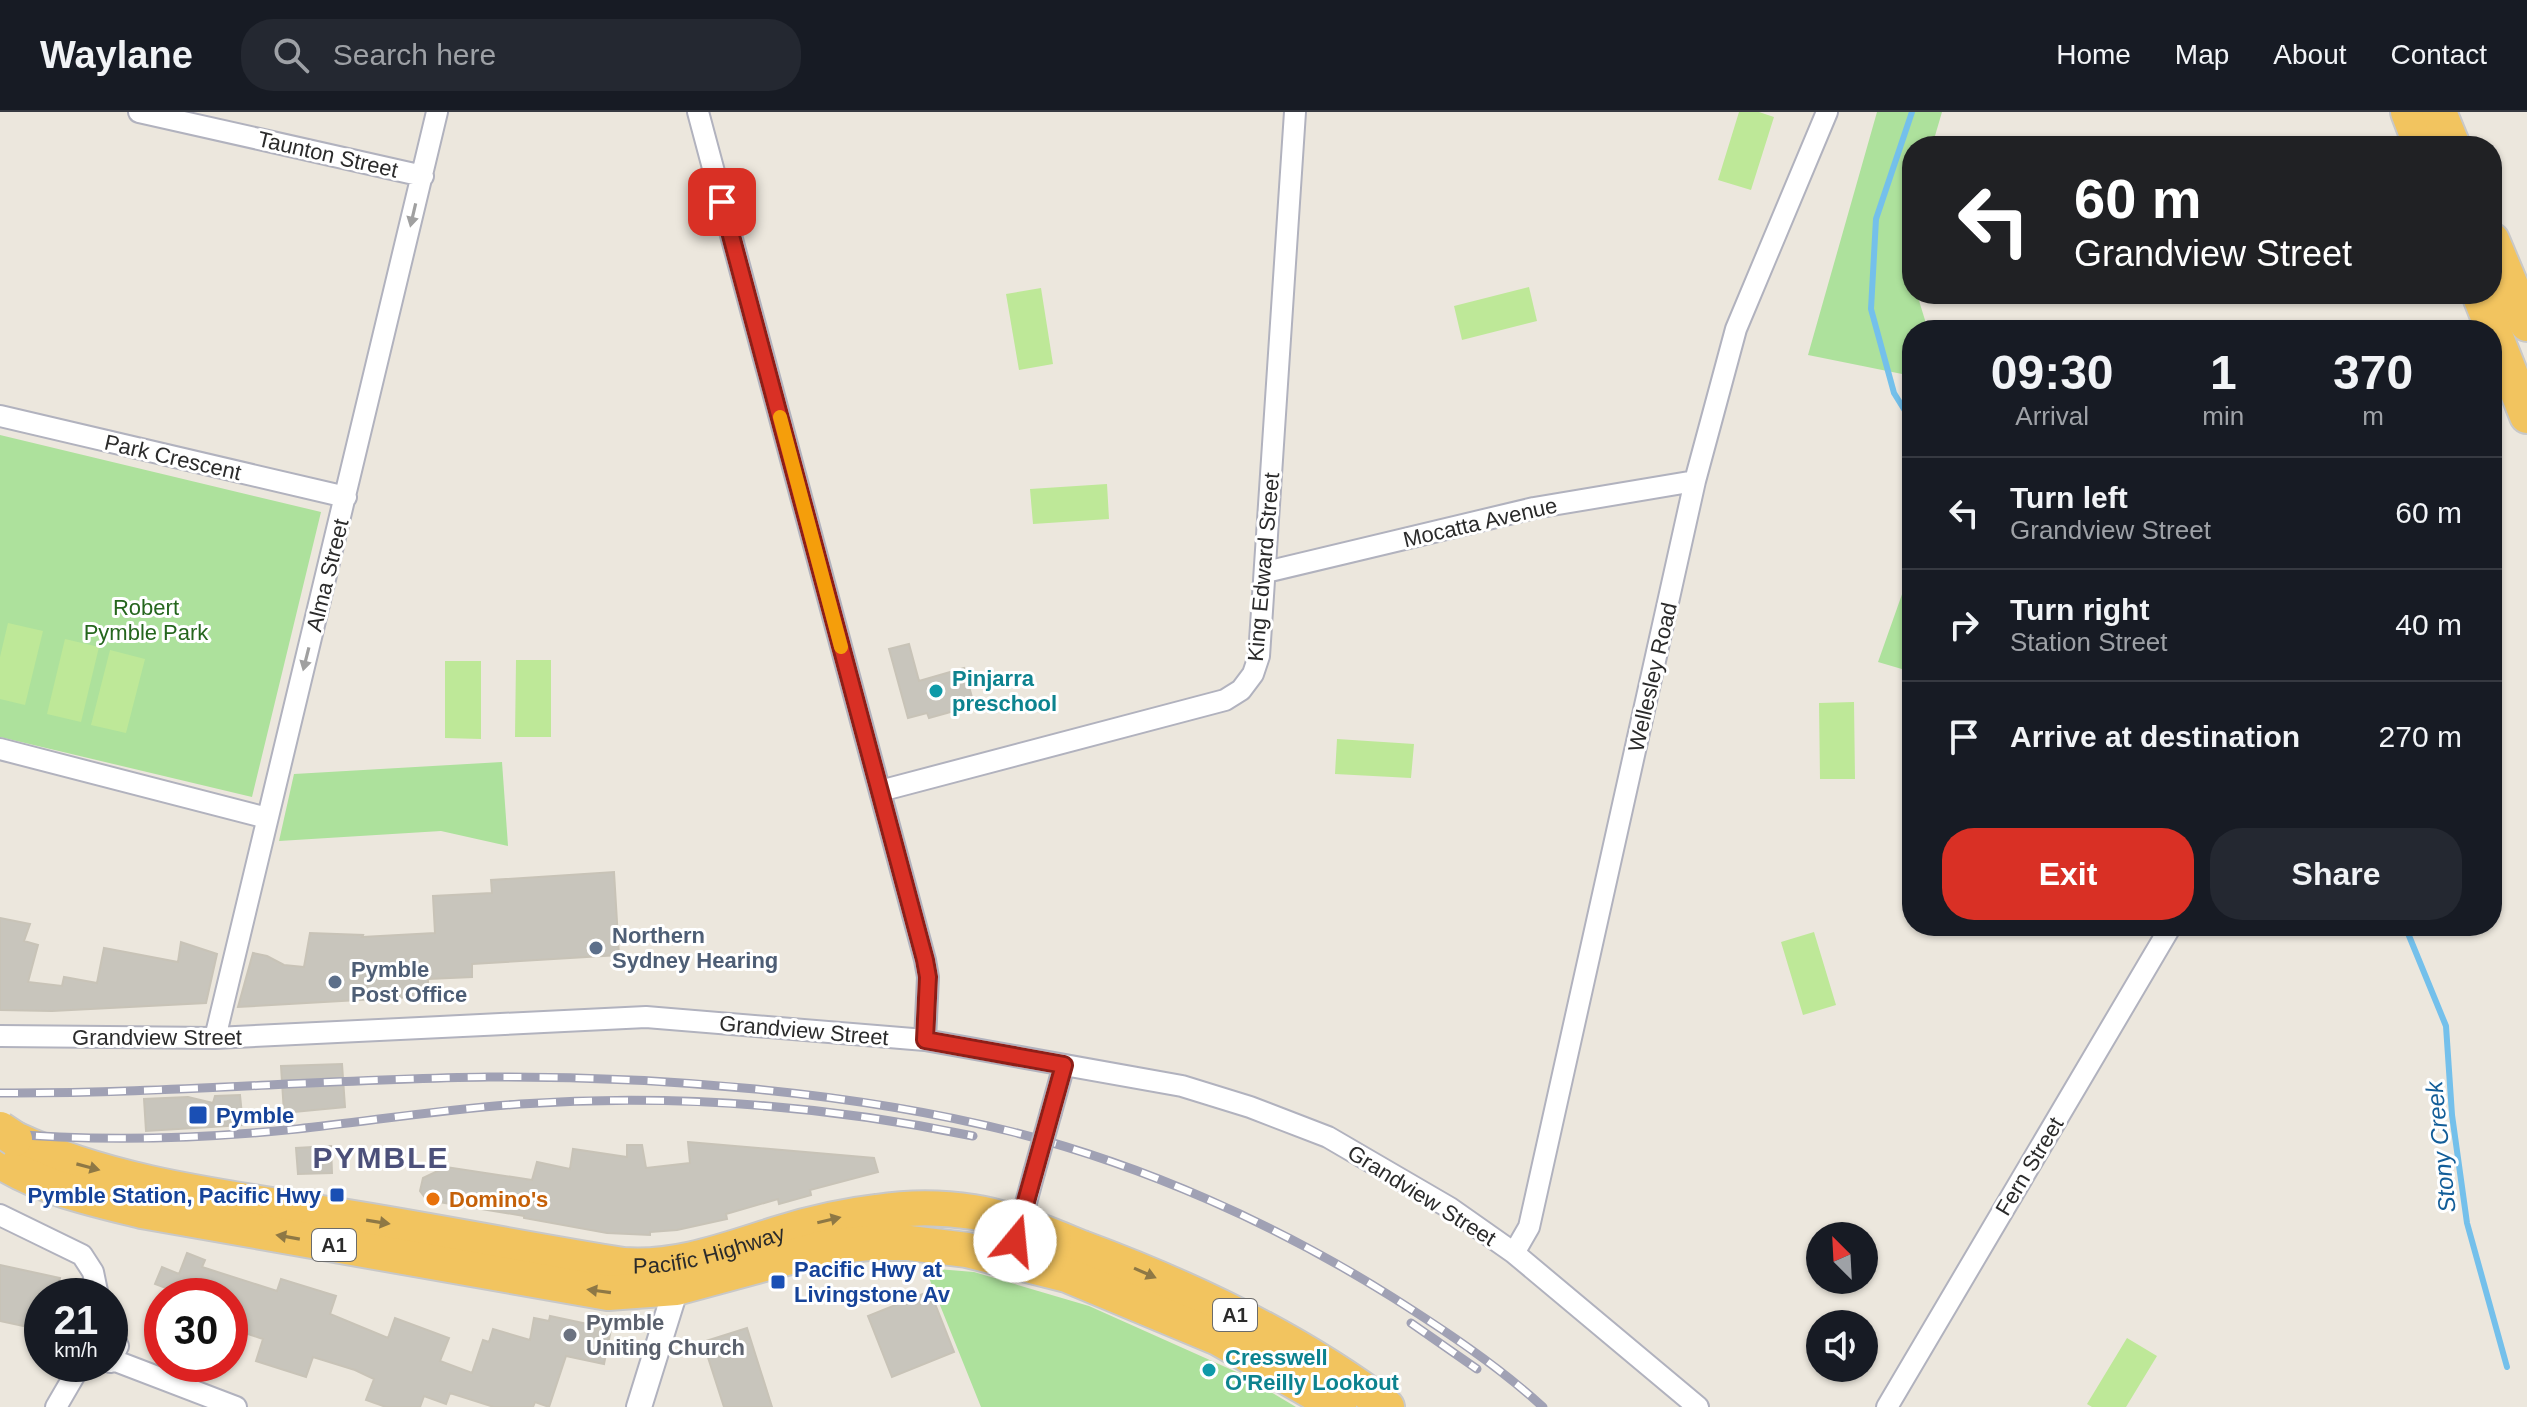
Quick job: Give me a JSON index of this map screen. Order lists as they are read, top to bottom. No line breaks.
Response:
{"streets":{"highway":["A1","Pacific Highway"],"street":["Taunton Street","Park Crescent","Mocatta Avenue","King Edward Street","Alma Street","Wellesley Road","Grandview Street","Fern Street"]},"crossings":[["Taunton Street","Alma Street"],["Park Crescent","Alma Street"],["Mocatta Avenue","King Edward Street"],["Mocatta Avenue","Wellesley Road"],["Alma Street","Grandview Street"],["Wellesley Road","Grandview Street"]],"one_way":["Alma Street"],"districts":["PYMBLE"],"water":["Stony Creek"],"parks":["Robert Pymble Park"],"places":{"other":["Pinjarra preschool","Northern Sydney Hearing","Pymble Post Office","Domino's","Pymble Uniting Church","Cresswell O'Reilly Lookout"],"transit":["Pymble","Pymble Station, Pacific Hwy","Pacific Hwy at Livingstone Av"]},"north":"top left","page":{"header":"Waylane","search":"Search here","nav":["Home","Map","About","Contact"],"turn":["60 m","Grandview Street"],"eta":["09:30","Arrival","1","min","370","m"],"list":[{"name":"Turn left","note":"Grandview Street","value":"60 m"},{"name":"Turn right","note":"Station Street","value":"40 m"},{"name":"Arrive at destination","value":"270 m"}],"buttons":["Exit","Share"],"speed":"21 km/h","limit":"30"}}
